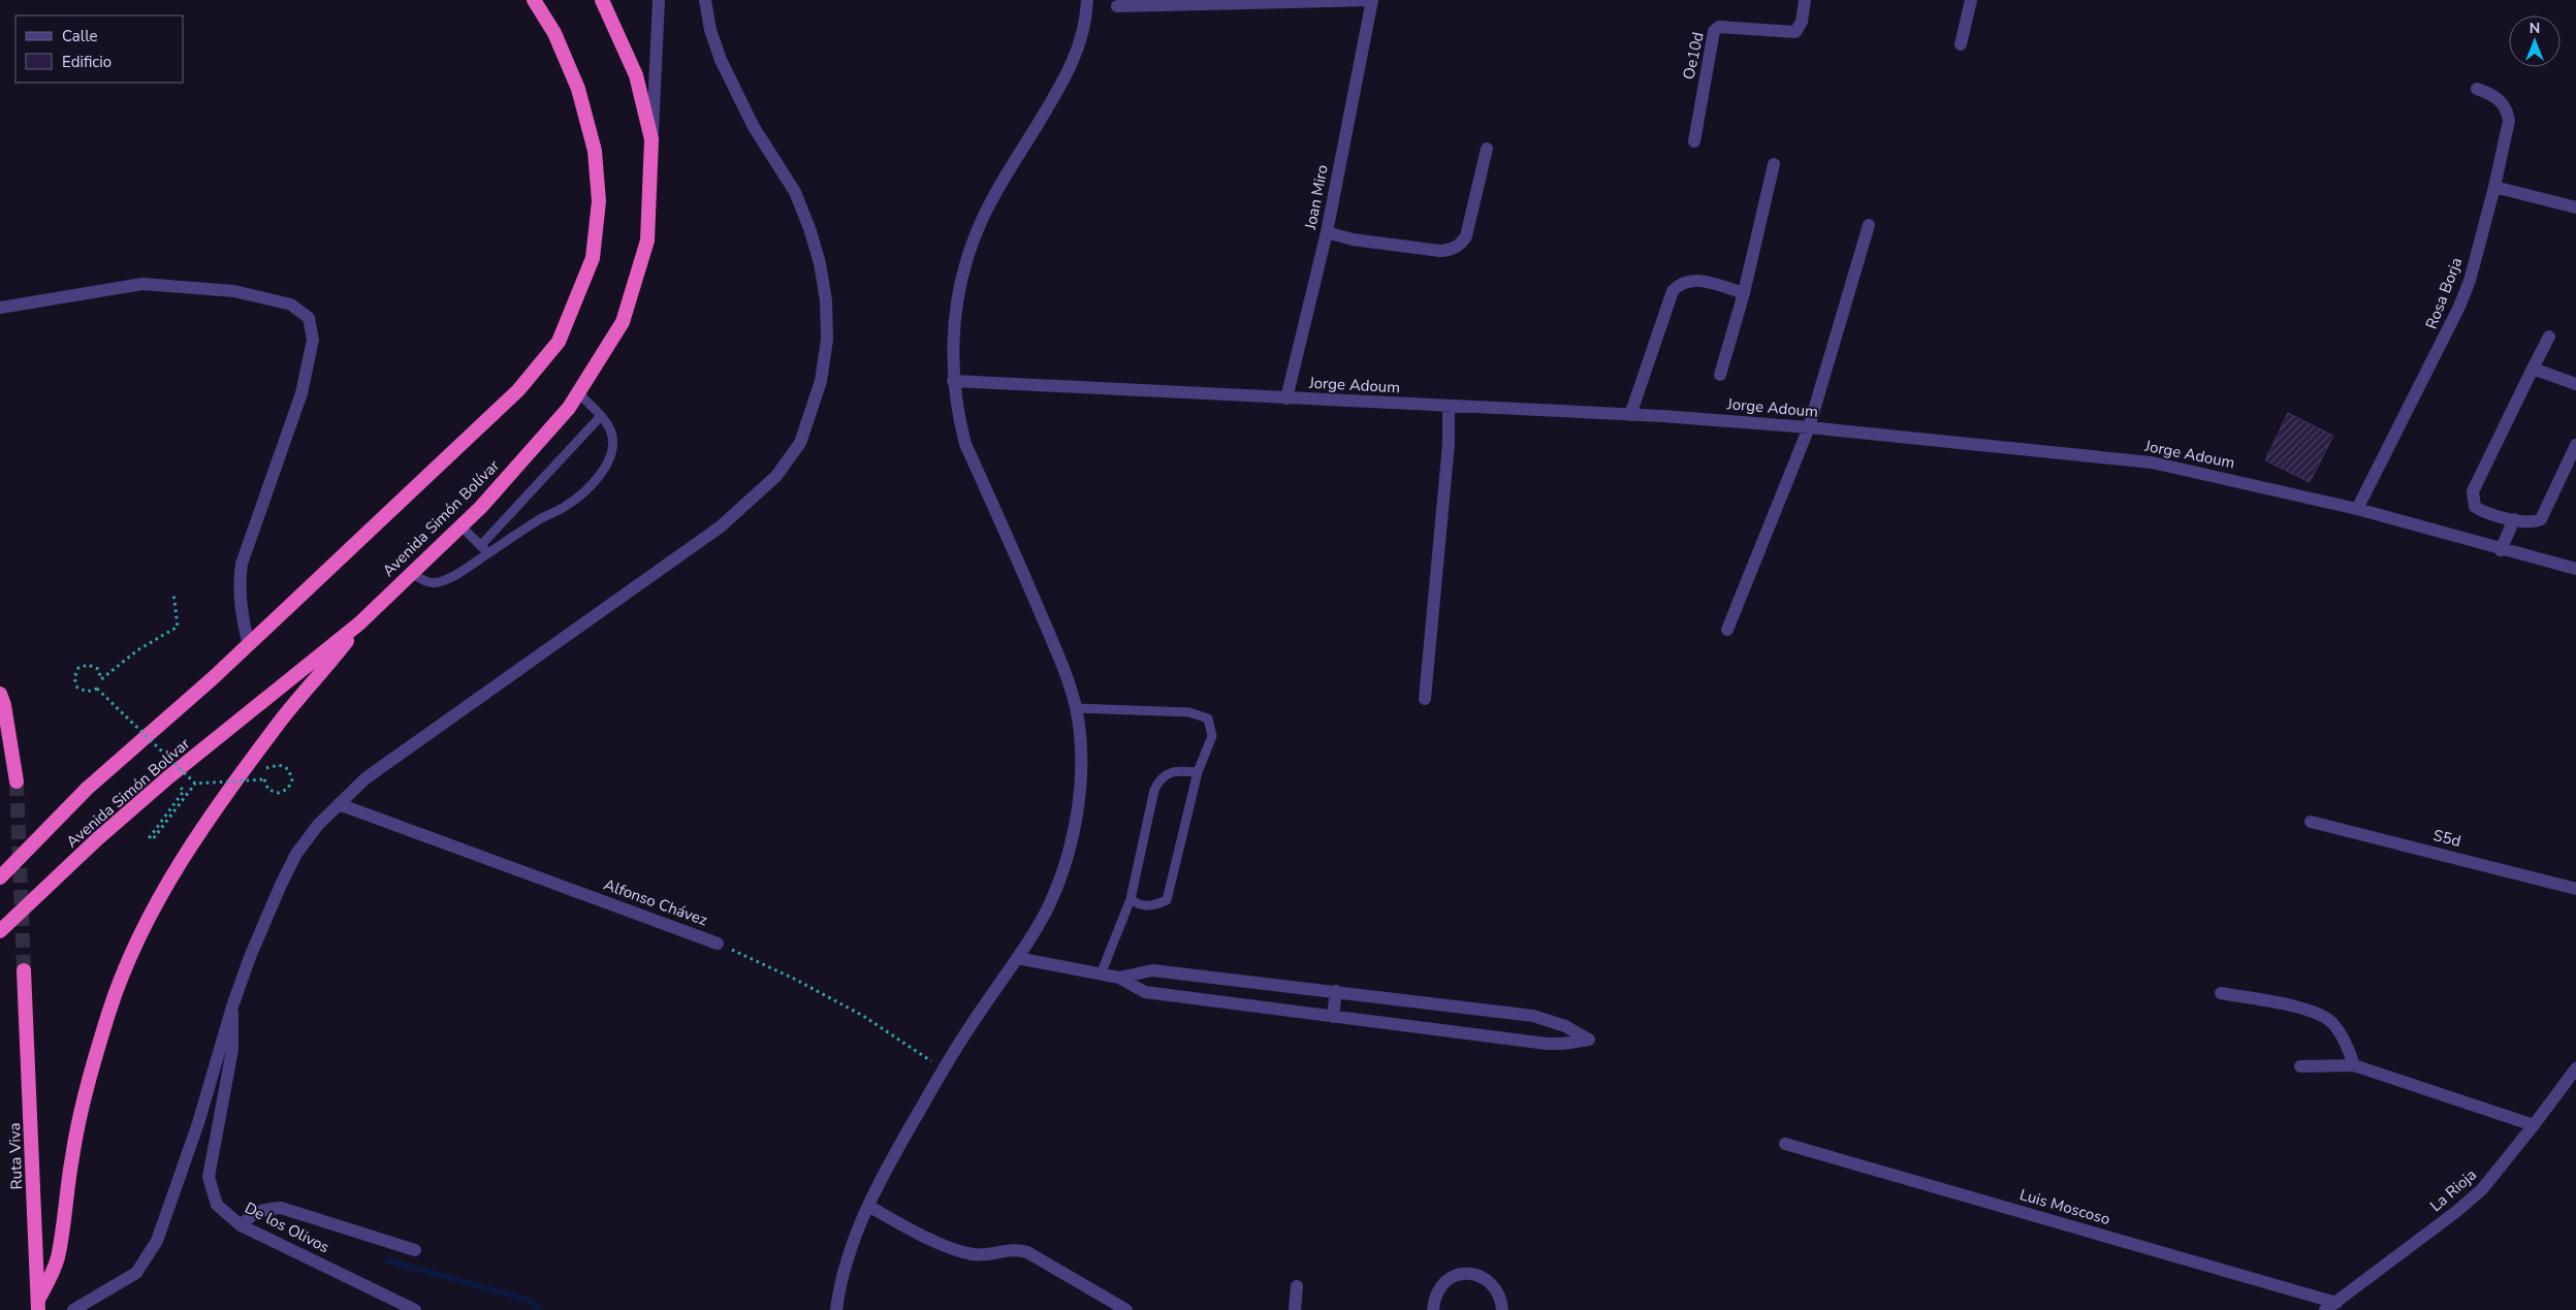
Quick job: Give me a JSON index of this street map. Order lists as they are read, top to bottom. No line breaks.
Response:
{"streets":{"highway":["Avenida Simón Bolívar","Ruta Viva"],"street":["Oe10d","Joan Miro","Rosa Borja","Jorge Adoum","S5d","Alfonso Chávez","La Rioja","Luis Moscoso","De los Olivos"]},"crossings":[["Joan Miro","Jorge Adoum"],["Rosa Borja","Jorge Adoum"],["La Rioja","Luis Moscoso"]],"legend":["Calle","Edificio"],"north":"top"}
